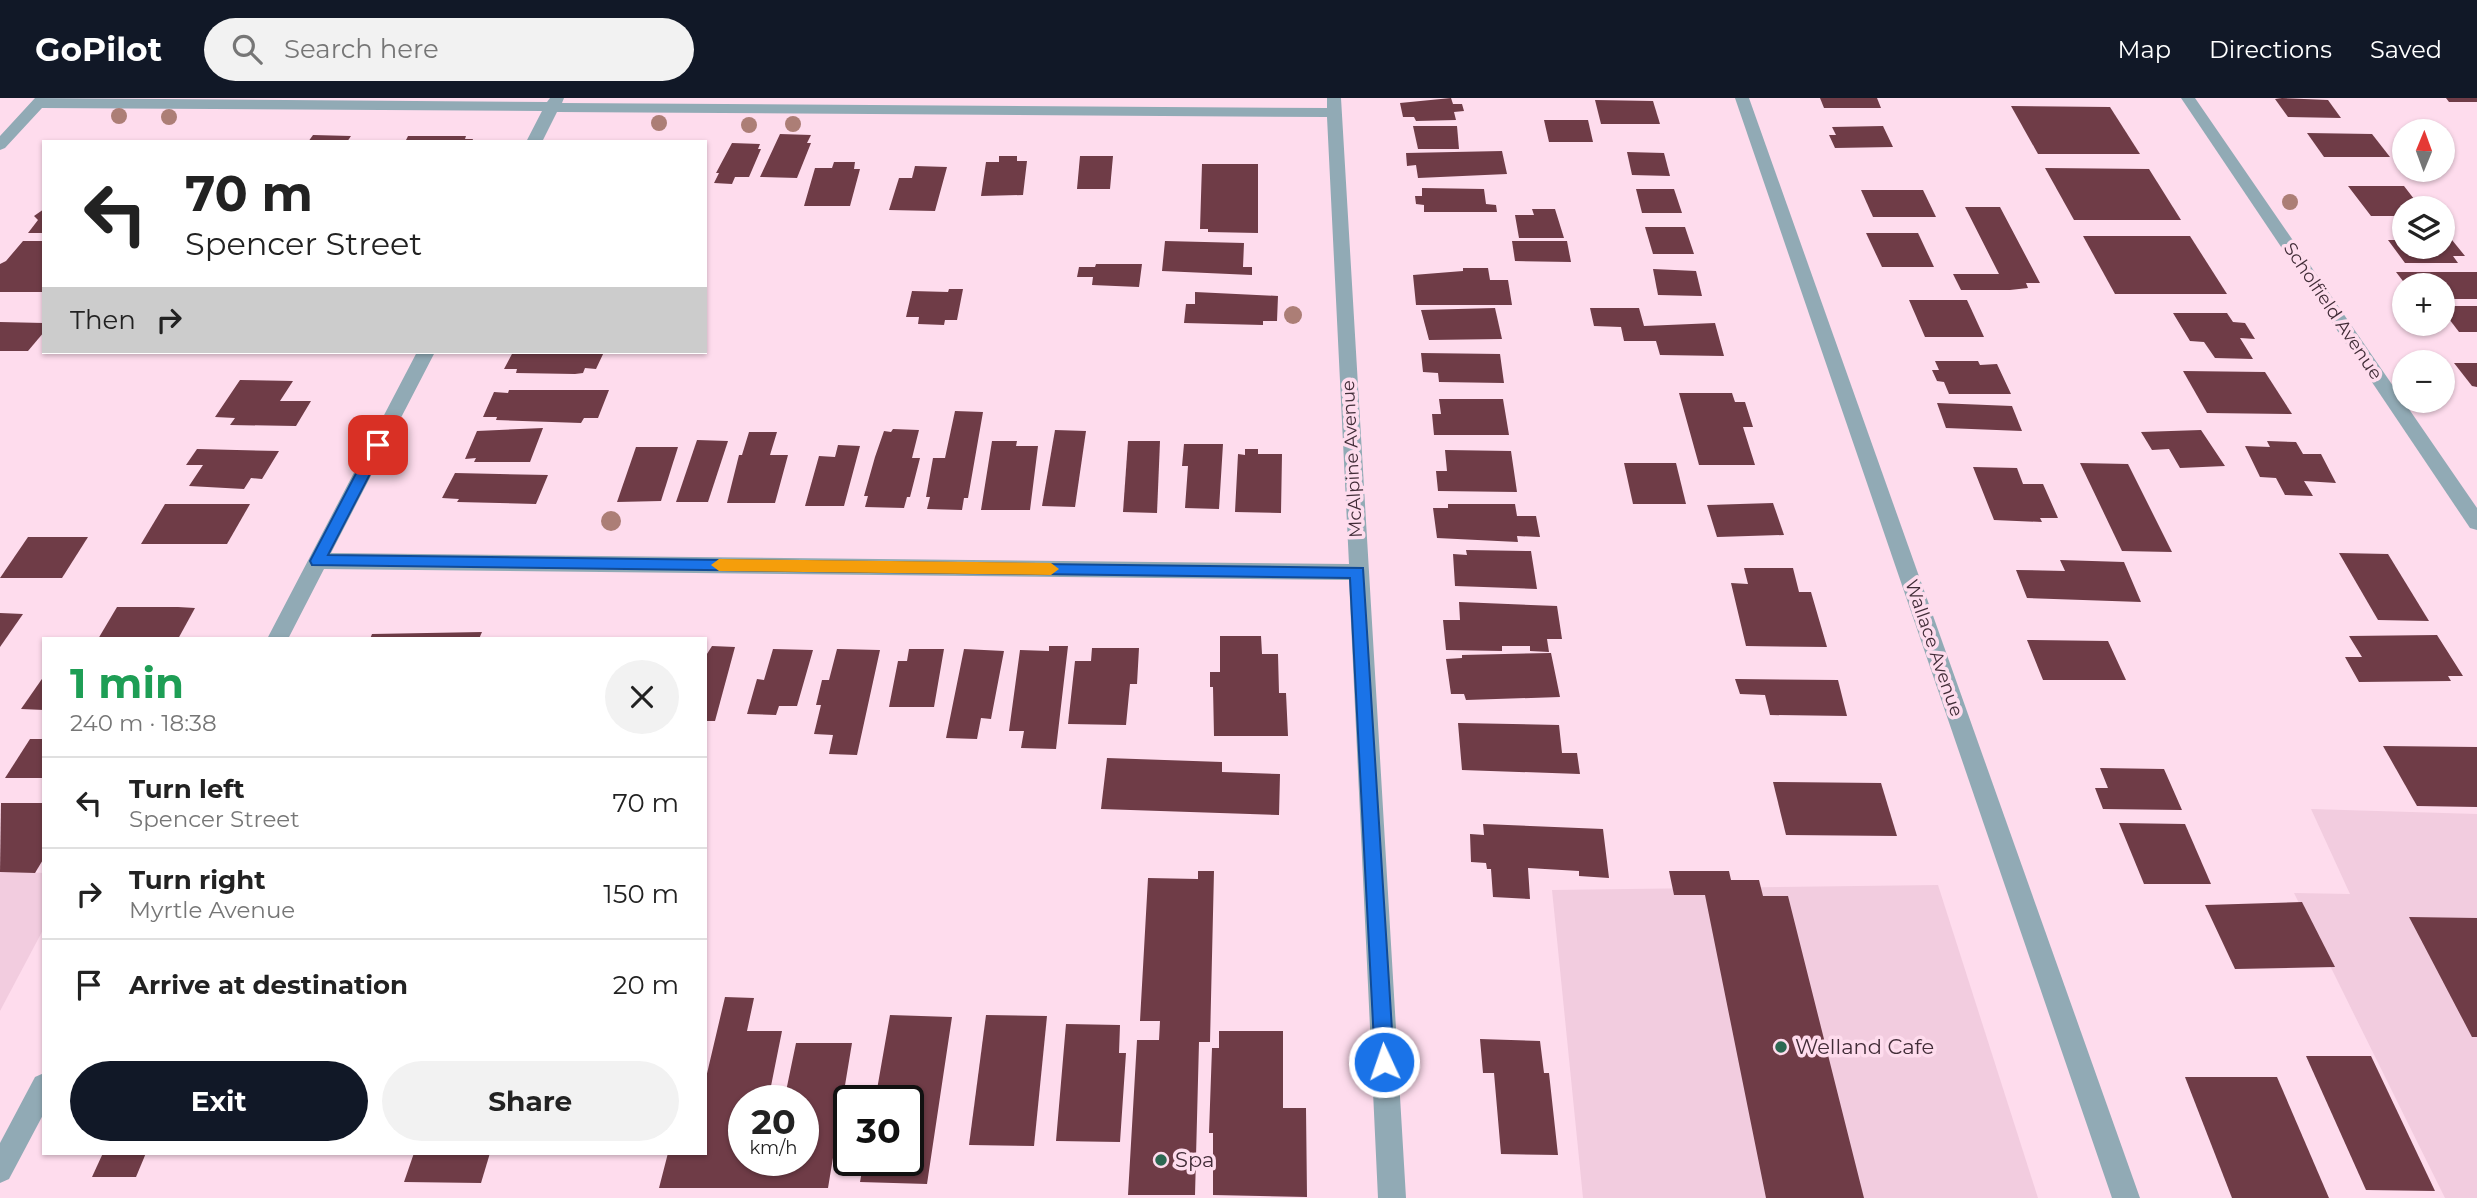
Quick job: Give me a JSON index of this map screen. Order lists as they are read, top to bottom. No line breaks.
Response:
{"streets":{"street":["Scholfield Avenue","McAlpine Avenue","Wallace Avenue"]},"places":["Welland Cafe","Spa"],"north":"top","page":{"header":"GoPilot","search":"Search here","nav":["Map","Directions","Saved"],"map_buttons":["+","−"],"turn":["70 m","Spencer Street"],"then":"Then","heading":["1 min","240 m · 18:38"],"list":[{"name":"Turn left","note":"Spencer Street","value":"70 m"},{"name":"Turn right","note":"Myrtle Avenue","value":"150 m"},{"name":"Arrive at destination","value":"20 m"}],"buttons":["Exit","Share"],"speed":"20 km/h","limit":"30"}}
